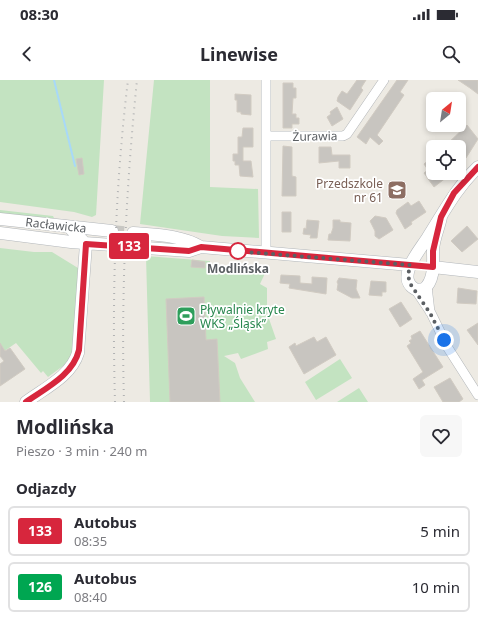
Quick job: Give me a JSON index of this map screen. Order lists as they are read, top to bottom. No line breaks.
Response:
{"streets":{"street":["Żurawia","Racławicka"]},"places":{"school or university":["Przedszkole nr 61"],"other":["Modlińska"],"sports":["Pływalnie kryte WKS „Śląsk”"]},"lines":["bus line 133"],"north":"top right","page":{"status":"08:30","header":"Linewise","on_map":"133","heading":[["Modlińska","Pieszo · 3 min · 240 m"],"Odjazdy"],"list":[{"mark":"133","name":"Autobus","note":"08:35","value":"5 min"},{"mark":"126","name":"Autobus","note":"08:40","value":"10 min"}]}}
